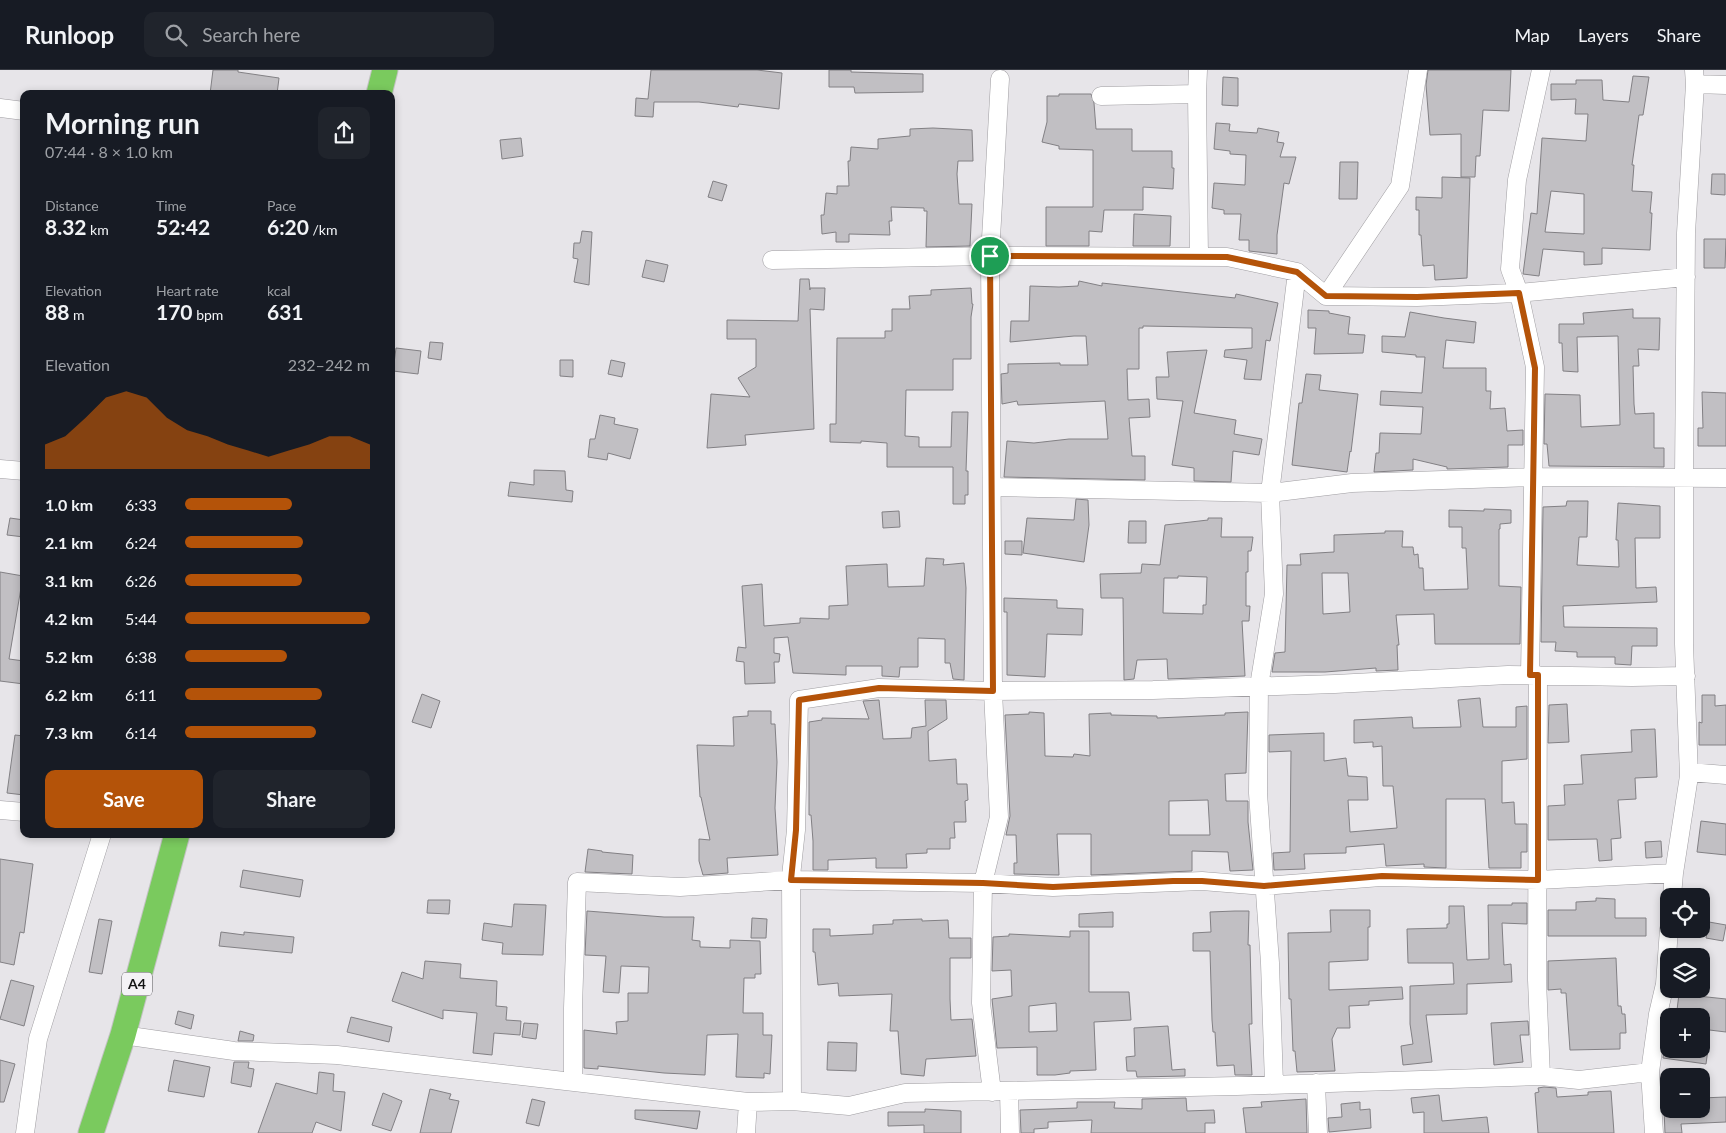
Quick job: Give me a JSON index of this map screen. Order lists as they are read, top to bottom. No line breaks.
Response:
{"streets":{"highway":["A4"]},"page":{"header":"Runloop","search":"Search here","nav":["Map","Layers","Share"],"heading":["Morning run","07:44 · 8 × 1.0 km"],"stats":[["Distance","8.32 km"],["Time","52:42"],["Pace","6:20 /km"],["Elevation","88 m"],["Heart rate","170 bpm"],["kcal","631"]],"chart":["Elevation","232–242 m"],"list":[{"name":"1.0 km","note":"6:33"},{"name":"2.1 km","note":"6:24"},{"name":"3.1 km","note":"6:26"},{"name":"4.2 km","note":"5:44"},{"name":"5.2 km","note":"6:38"},{"name":"6.2 km","note":"6:11"},{"name":"7.3 km","note":"6:14"}],"buttons":["Save","Share"],"map_buttons":["+","−"]}}
